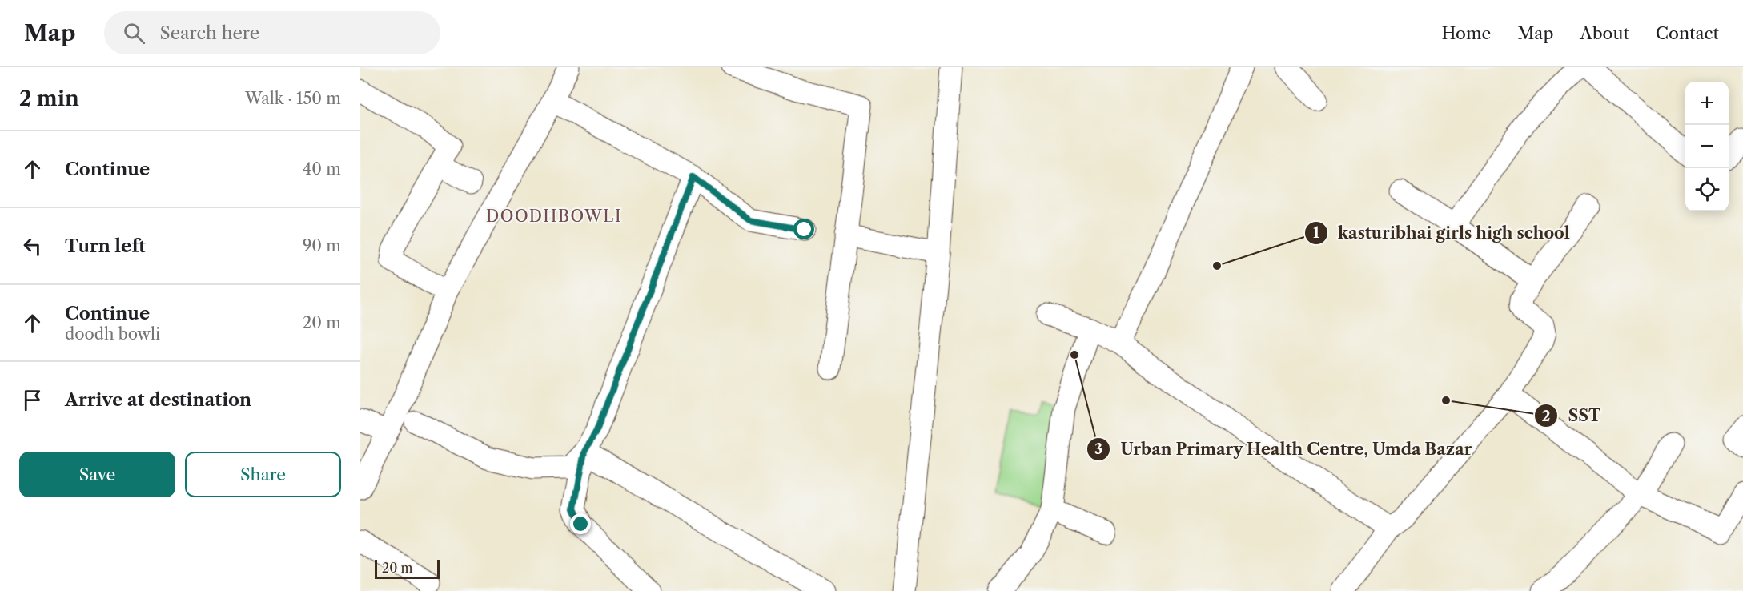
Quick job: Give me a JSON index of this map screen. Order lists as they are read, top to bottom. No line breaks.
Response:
{"districts":["DOODHBOWLI"],"places":["kasturibhai girls high school","Urban Primary Health Centre, Umda Bazar","SST"],"scale_bar":"20 m","page":{"header":"Map","search":"Search here","nav":["Home","Map","About","Contact"],"heading":["2 min","Walk · 150 m"],"map_buttons":["+","−"],"list":[["Continue","40 m"],["Turn left","90 m"],["Continue","doodh bowli","20 m"],"Arrive at destination"],"buttons":["Save","Share"],"scale":"20 m"}}
